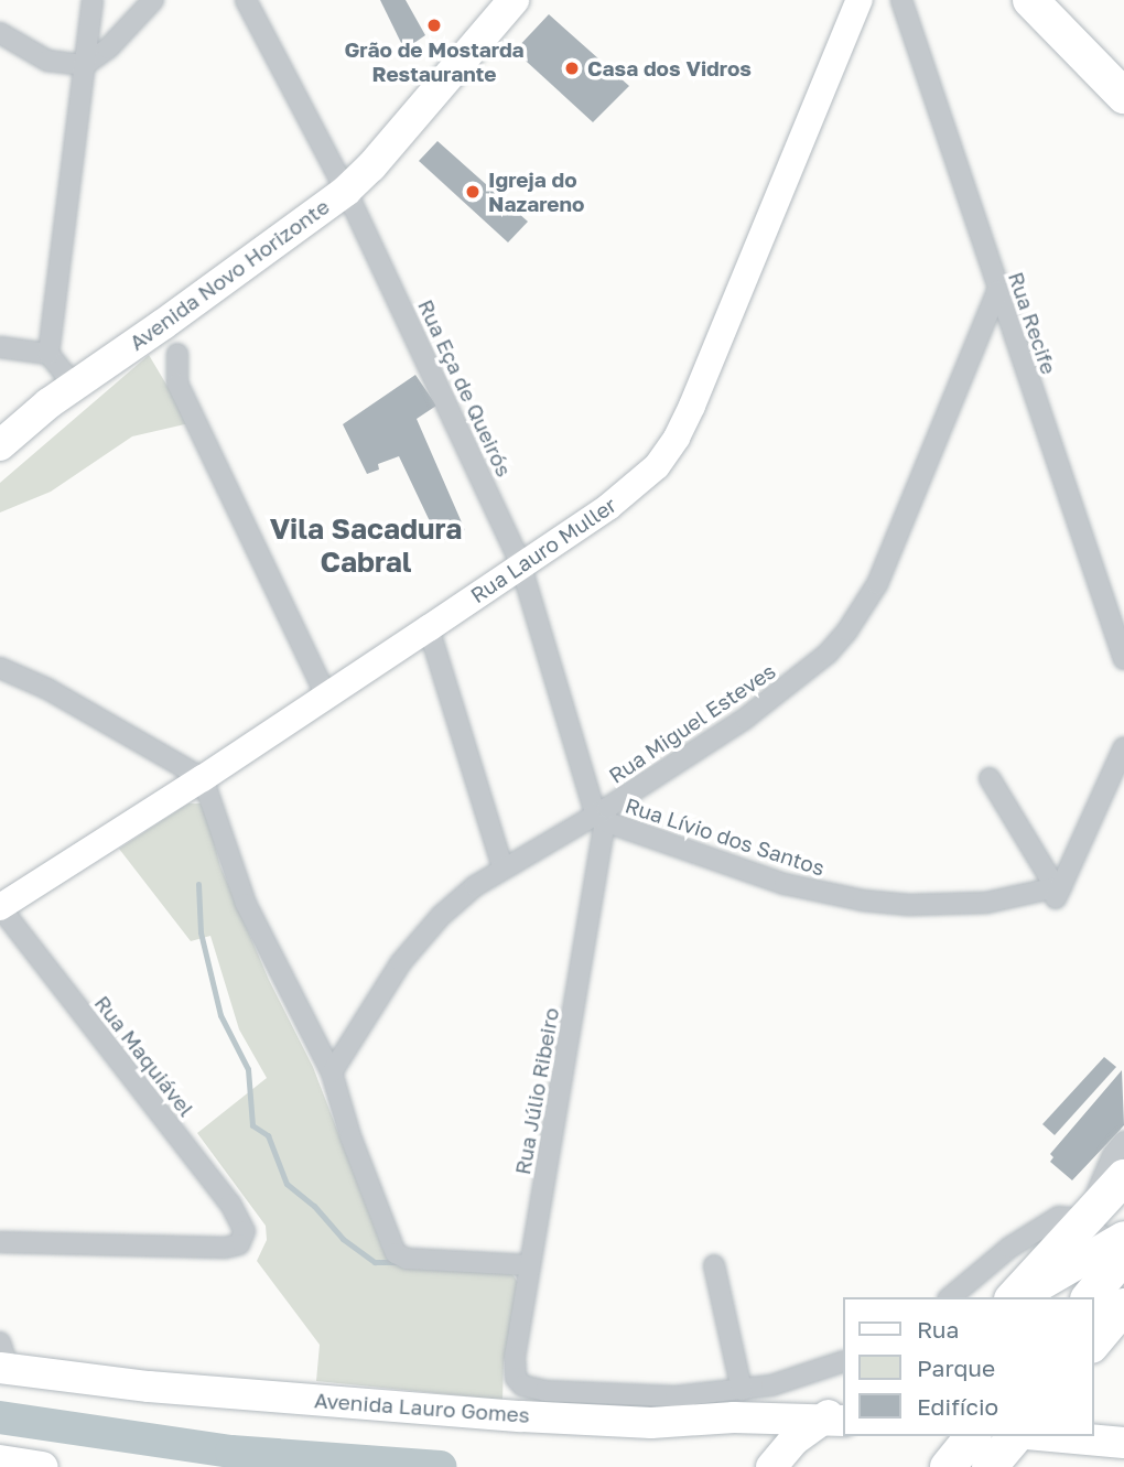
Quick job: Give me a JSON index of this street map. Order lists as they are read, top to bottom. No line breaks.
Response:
{"streets":{"main road":["Avenida Novo Horizonte","Avenida Lauro Gomes"],"street":["Rua Recife","Rua Eça de Queirós","Rua Lauro Muller","Rua Miguel Esteves","Rua Lívio dos Santos","Rua Maquiável","Rua Júlio Ribeiro"]},"crossings":[["Avenida Novo Horizonte","Rua Eça de Queirós"],["Rua Recife","Rua Miguel Esteves"],["Rua Eça de Queirós","Rua Lauro Muller"],["Rua Eça de Queirós","Rua Miguel Esteves"],["Rua Eça de Queirós","Rua Lívio dos Santos"],["Rua Eça de Queirós","Rua Júlio Ribeiro"],["Rua Lauro Muller","Rua Maquiável"],["Rua Miguel Esteves","Rua Lívio dos Santos"],["Rua Miguel Esteves","Rua Júlio Ribeiro"],["Rua Lívio dos Santos","Rua Júlio Ribeiro"],["Rua Júlio Ribeiro","Avenida Lauro Gomes"]],"districts":["Vila Sacadura Cabral"],"places":["Grão de Mostarda Restaurante","Casa dos Vidros","Igreja do Nazareno"],"legend":["Rua","Parque","Edifício"]}
